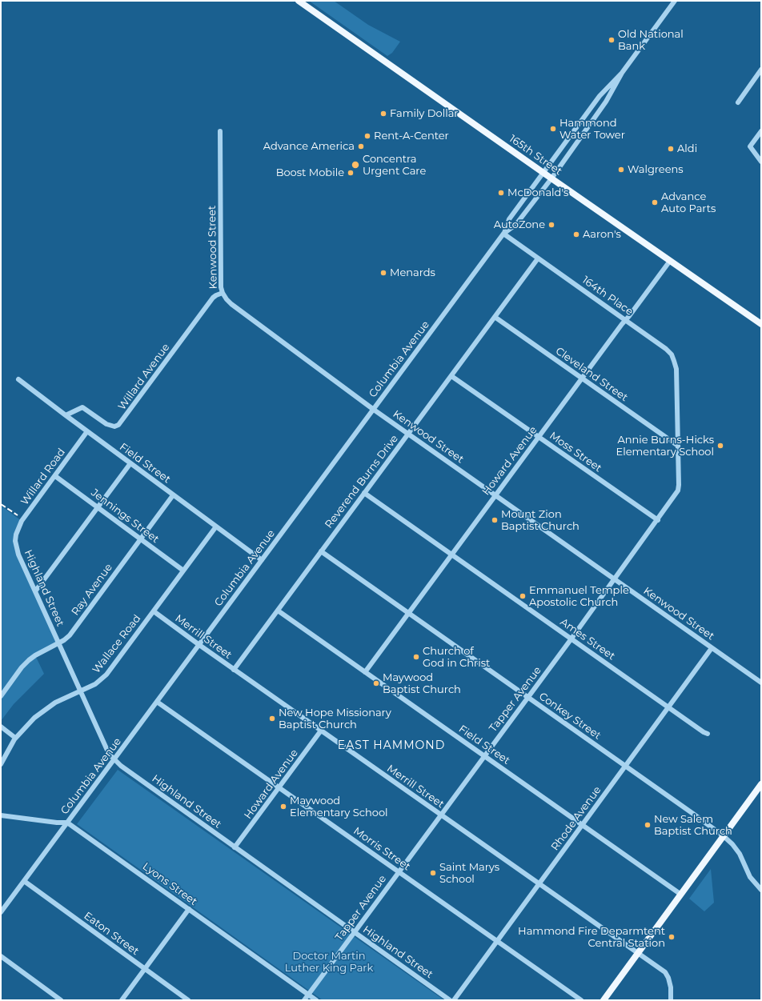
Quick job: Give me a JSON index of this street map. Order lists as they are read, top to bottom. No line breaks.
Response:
{"streets":{"main road":["165th Street"],"street":["Kenwood Street","164th Place","Columbia Avenue","Cleveland Street","Willard Avenue","Moss Street","Howard Avenue","Field Street","Willard Road","Reverend Burns Drive","Jennings Street","Highland Street","Ray Avenue","Merrill Street","Ames Street","Wallace Road","Tapper Avenue","Conkey Street","Rhode Avenue","Morris Street","Lyons Street","Eaton Street"]},"crossings":[["165th Street","Columbia Avenue"],["165th Street","Howard Avenue"],["Kenwood Street","Columbia Avenue"],["Kenwood Street","Willard Avenue"],["Kenwood Street","Howard Avenue"],["Kenwood Street","Reverend Burns Drive"],["Kenwood Street","Tapper Avenue"],["Kenwood Street","Rhode Avenue"],["164th Place","Columbia Avenue"],["164th Place","Howard Avenue"],["164th Place","Reverend Burns Drive"],["164th Place","Tapper Avenue"],["Columbia Avenue","Field Street"],["Columbia Avenue","Highland Street"],["Columbia Avenue","Merrill Street"],["Columbia Avenue","Morris Street"],["Columbia Avenue","Lyons Street"],["Columbia Avenue","Eaton Street"],["Cleveland Street","Howard Avenue"],["Cleveland Street","Reverend Burns Drive"],["Cleveland Street","Tapper Avenue"],["Willard Avenue","Field Street"],["Moss Street","Howard Avenue"],["Moss Street","Reverend Burns Drive"],["Moss Street","Tapper Avenue"],["Howard Avenue","Field Street"],["Howard Avenue","Highland Street"],["Howard Avenue","Merrill Street"],["Howard Avenue","Ames Street"],["Howard Avenue","Conkey Street"],["Howard Avenue","Morris Street"],["Field Street","Willard Road"],["Field Street","Reverend Burns Drive"],["Field Street","Ray Avenue"],["Field Street","Wallace Road"],["Field Street","Tapper Avenue"],["Field Street","Rhode Avenue"],["Willard Road","Jennings Street"],["Willard Road","Highland Street"],["Reverend Burns Drive","Merrill Street"],["Reverend Burns Drive","Ames Street"],["Reverend Burns Drive","Conkey Street"],["Jennings Street","Ray Avenue"],["Jennings Street","Wallace Road"],["Highland Street","Ray Avenue"],["Highland Street","Wallace Road"],["Highland Street","Tapper Avenue"],["Merrill Street","Wallace Road"],["Merrill Street","Tapper Avenue"],["Merrill Street","Rhode Avenue"],["Ames Street","Tapper Avenue"],["Ames Street","Rhode Avenue"],["Tapper Avenue","Conkey Street"],["Tapper Avenue","Morris Street"],["Tapper Avenue","Lyons Street"],["Conkey Street","Rhode Avenue"],["Rhode Avenue","Morris Street"]],"districts":["EAST HAMMOND"],"parks":["Doctor Martin Luther King Park"],"places":["Old National Bank","Family Dollar","Hammond Water Tower","Rent-A-Center","Advance America","Aldi","Concentra Urgent Care","Walgreens","Boost Mobile","McDonald's","Advance Auto Parts","AutoZone","Aaron's","Menards","Annie Burns-Hicks Elementary School","Mount Zion Baptist Church","Emmanuel Temple Apostolic Church","Church of God in Christ","Maywood Baptist Church","New Hope Missionary Baptist Church","Maywood Elementary School","New Salem Baptist Church","Saint Marys School","Hammond Fire Deparmtent Central Station"]}
